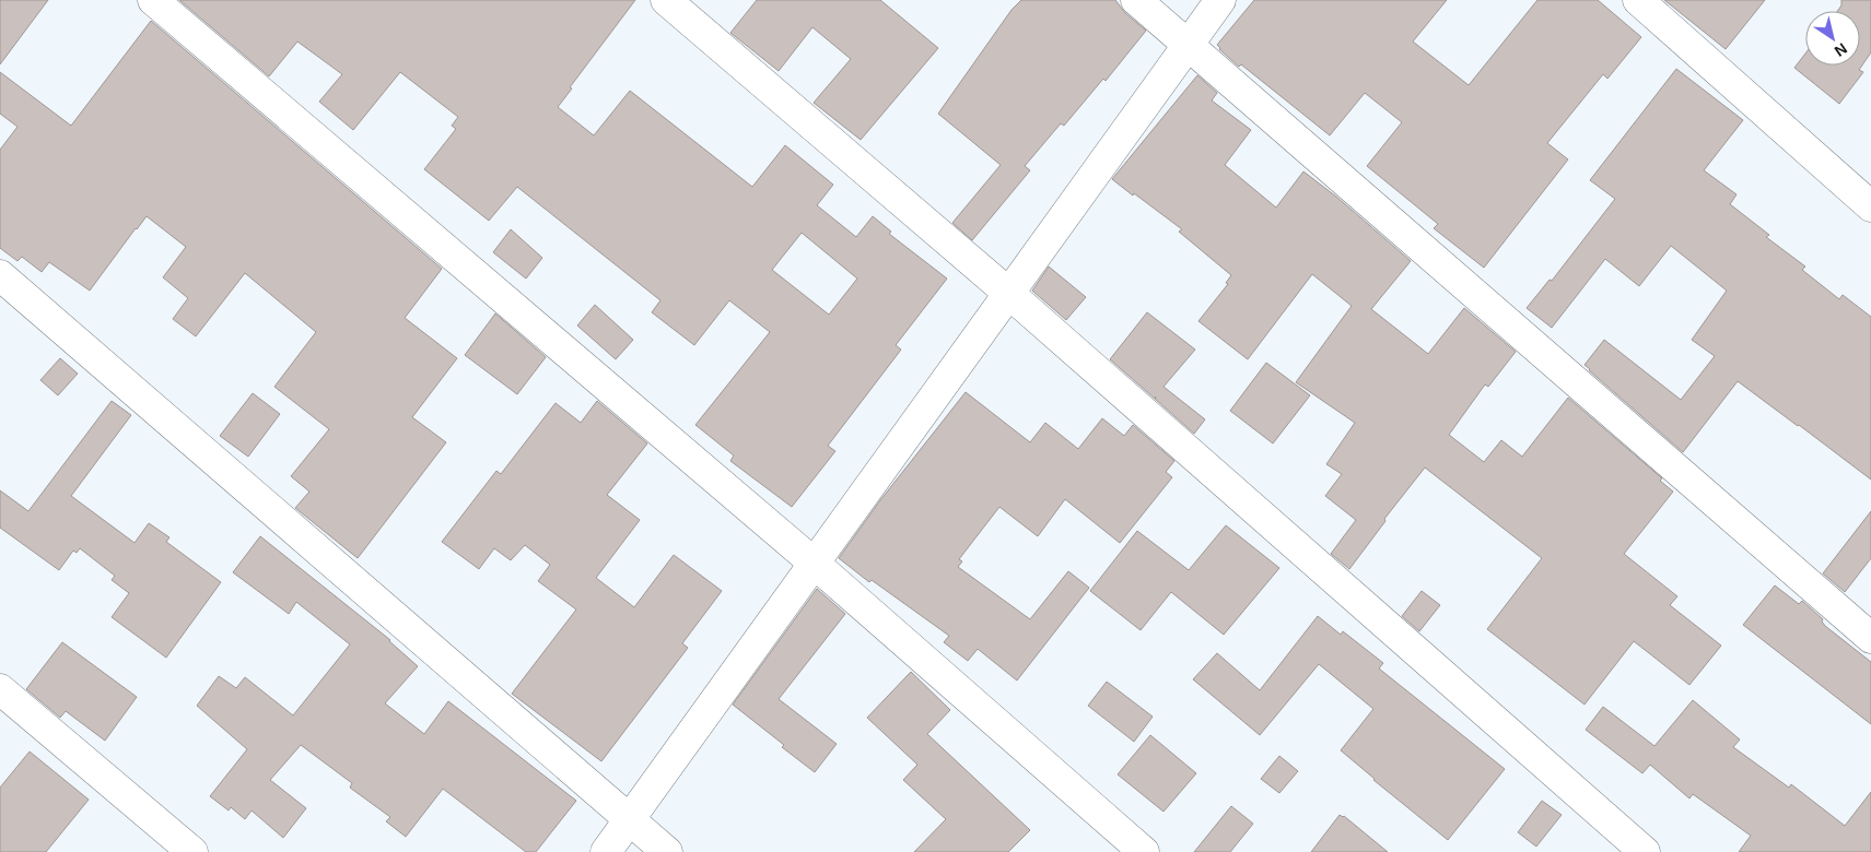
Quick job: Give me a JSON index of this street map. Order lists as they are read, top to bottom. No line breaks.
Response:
{"north":"bottom right"}
